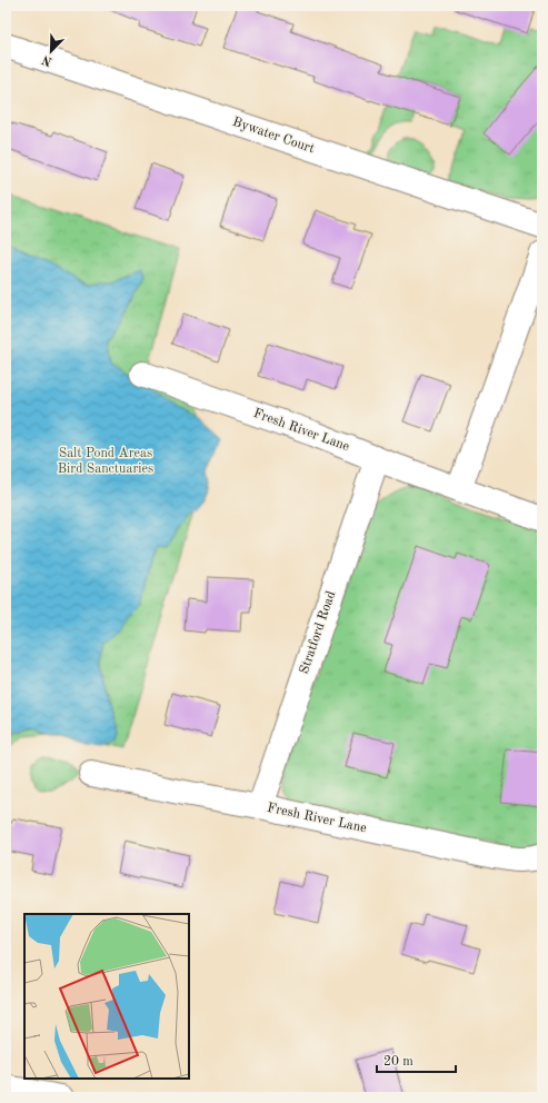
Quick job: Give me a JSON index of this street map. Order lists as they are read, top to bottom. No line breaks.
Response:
{"streets":{"street":["Bywater Court","Fresh River Lane","Stratford Road"]},"crossings":[["Fresh River Lane","Stratford Road"]],"parks":["Salt Pond Areas Bird Sanctuaries"],"scale_bar":"20 m","north":"bottom left"}
